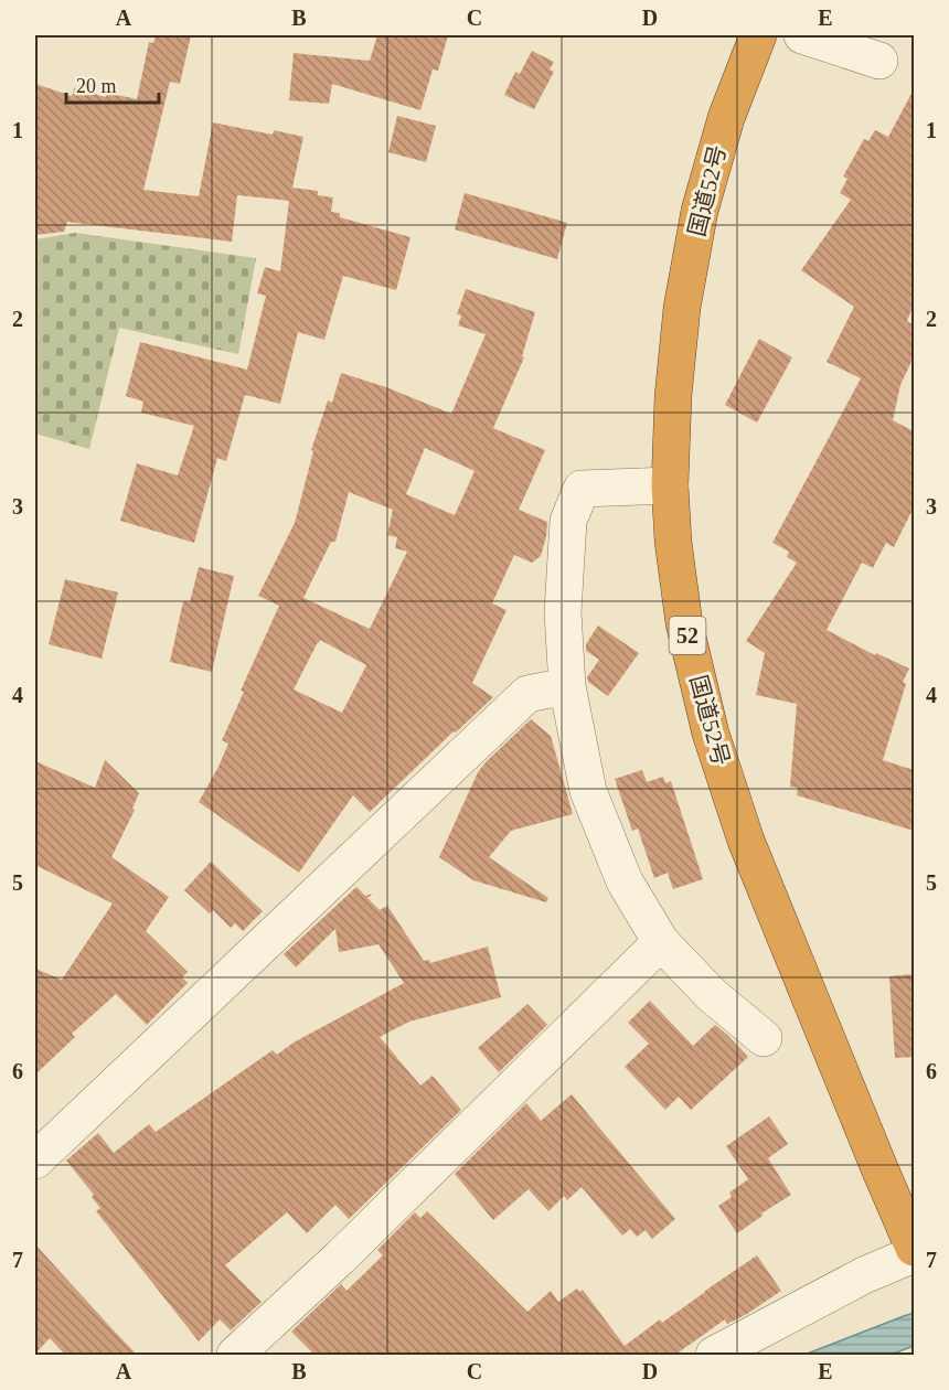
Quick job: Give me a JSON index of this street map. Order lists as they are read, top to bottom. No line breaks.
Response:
{"streets":{"highway":["国道52号","52"]},"crossings":[["国道52号","52"]],"scale_bar":"20 m","grid":{"columns":["A","B","C","D","E"],"rows":["1","2","3","4","5","6","7"]}}
